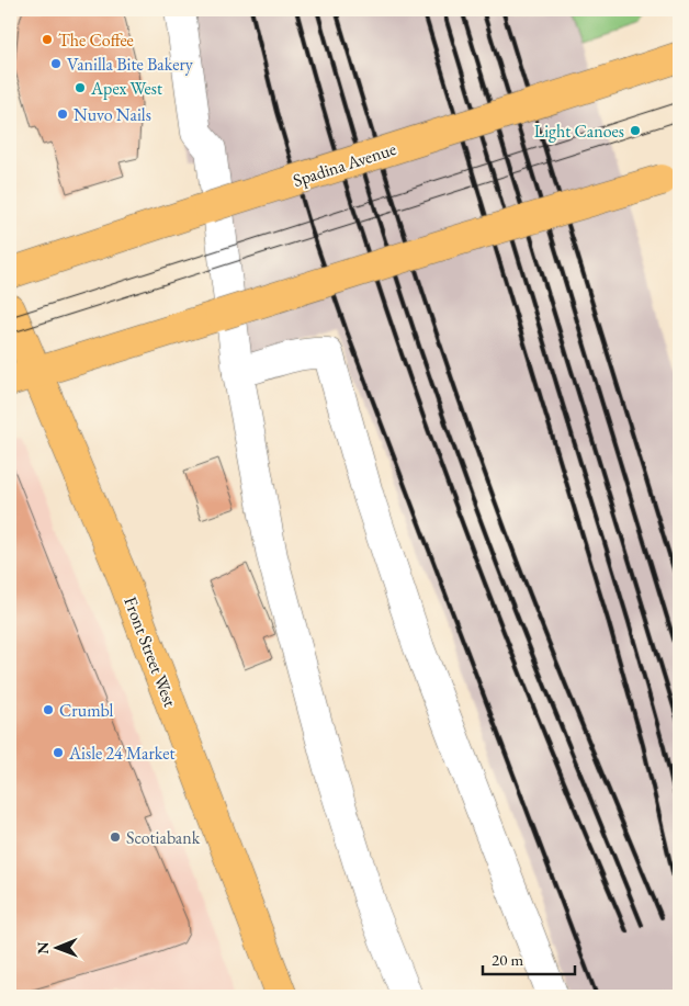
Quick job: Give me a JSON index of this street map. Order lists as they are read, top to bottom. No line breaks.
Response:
{"streets":{"main road":["Spadina Avenue","Front Street West"]},"places":["The Coffee","Vanilla Bite Bakery","Apex West","Nuvo Nails","Light Canoes","Crumbl","Aisle 24 Market","Scotiabank"],"scale_bar":"20 m","north":"left"}
